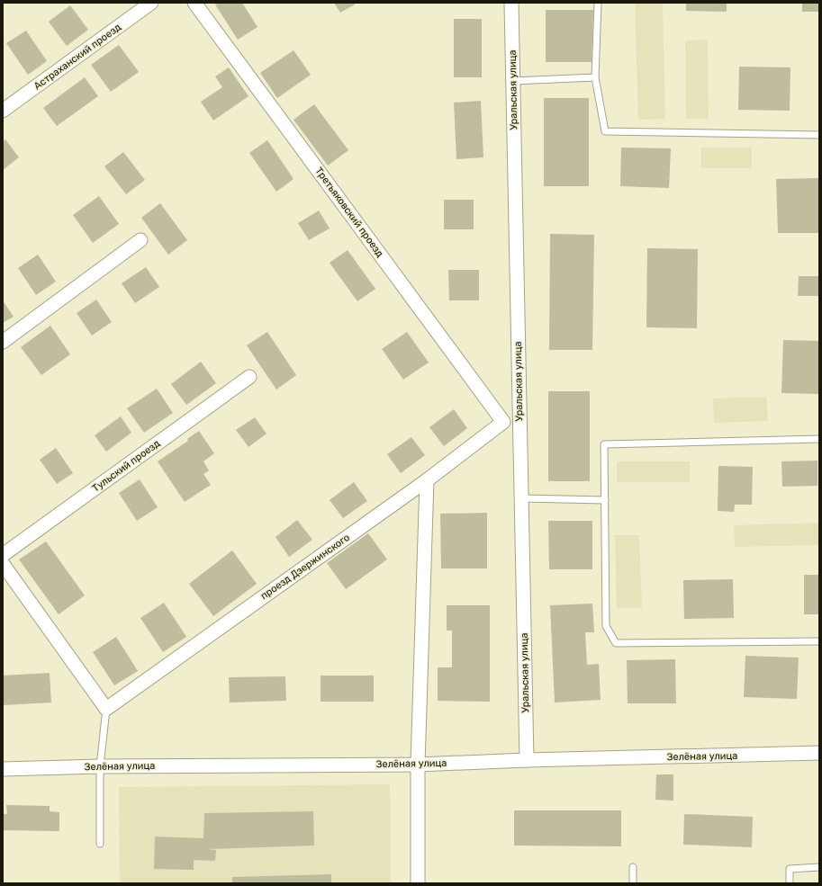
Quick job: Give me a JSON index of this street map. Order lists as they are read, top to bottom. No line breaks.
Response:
{"streets":{"street":["Астраханский проезд","Уральская улица","Третьяковский проезд","Тульский проезд","проезд Дзержинского","Зелёная улица"]},"crossings":[["Уральская улица","Третьяковский проезд"],["Уральская улица","проезд Дзержинского"],["Уральская улица","Зелёная улица"],["Третьяковский проезд","проезд Дзержинского"]]}
